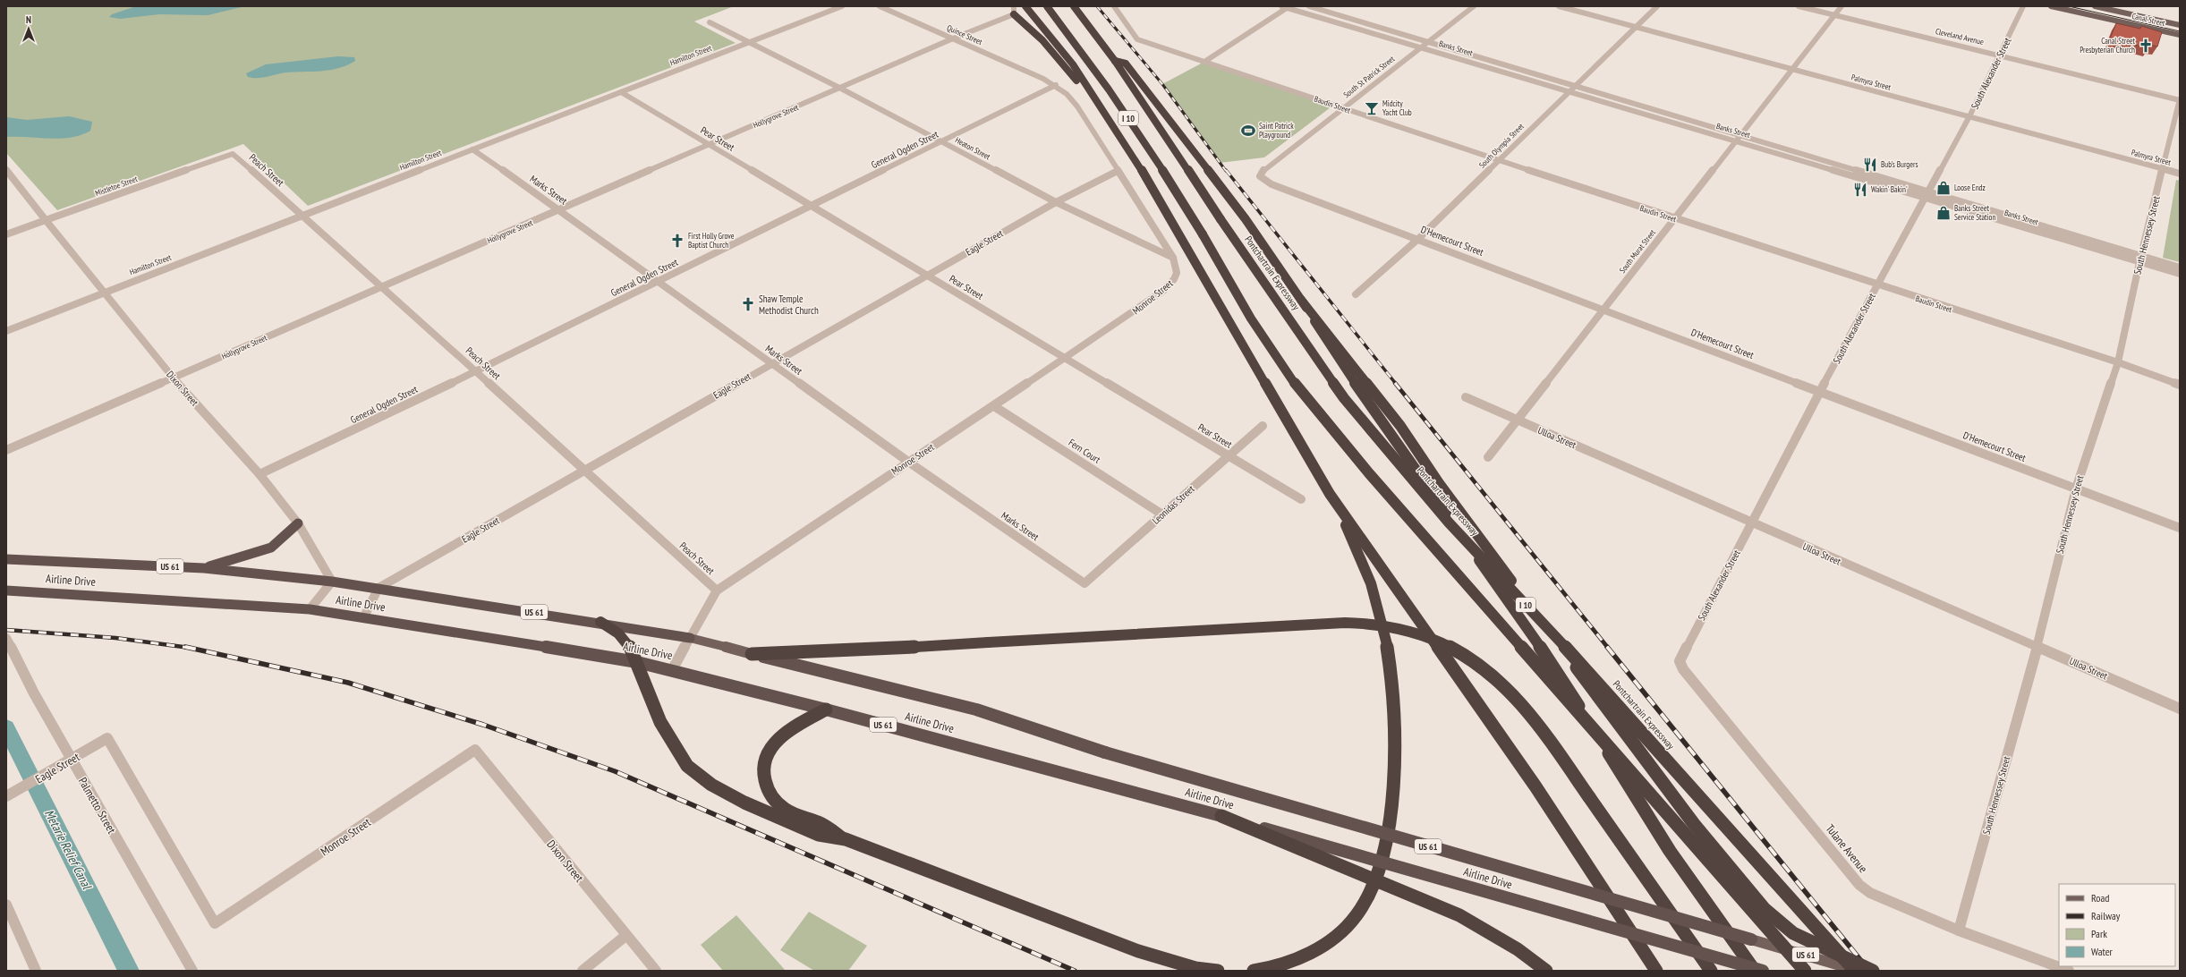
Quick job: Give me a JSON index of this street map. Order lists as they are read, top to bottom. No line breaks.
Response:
{"streets":{"highway":["I 10","Pontchartrain Expressway","US 61","Airline Drive"],"main road":["Canal Street"],"street":["Quince Street","Cleveland Avenue","Banks Street","Hamilton Street","South Alexander Street","South St Patrick Street","Palmyra Street","Baudin Street","Hollygrove Street","Pear Street","South Olympia Street","Heaton Street","General Ogden Street","Peach Street","Mistletoe Street","Marks Street","South Hennessey Street","D'Hemecourt Street","Eagle Street","South Murat Street","Monroe Street","Dixon Street","Ulloa Street","Fern Court","Leonidas Street","Palmetto Street","Tulane Avenue"]},"crossings":[["Quince Street","Hollygrove Street"],["Quince Street","Heaton Street"],["Quince Street","General Ogden Street"],["Quince Street","Eagle Street"],["Quince Street","Monroe Street"],["Cleveland Avenue","South Alexander Street"],["Cleveland Avenue","South Hennessey Street"],["Cleveland Avenue","South Murat Street"],["Banks Street","South Alexander Street"],["Banks Street","South St Patrick Street"],["Banks Street","South Olympia Street"],["Banks Street","South Hennessey Street"],["Banks Street","South Murat Street"],["Hamilton Street","Pear Street"],["Hamilton Street","Heaton Street"],["Hamilton Street","Peach Street"],["Hamilton Street","Marks Street"],["Hamilton Street","Dixon Street"],["South Alexander Street","Palmyra Street"],["South Alexander Street","Baudin Street"],["South Alexander Street","D'Hemecourt Street"],["South Alexander Street","Ulloa Street"],["South Alexander Street","Tulane Avenue"],["South St Patrick Street","Baudin Street"],["South St Patrick Street","D'Hemecourt Street"],["Palmyra Street","South Olympia Street"],["Palmyra Street","South Hennessey Street"],["Palmyra Street","South Murat Street"],["Baudin Street","South Olympia Street"],["Baudin Street","South Hennessey Street"],["Baudin Street","South Murat Street"],["Hollygrove Street","Pear Street"],["Hollygrove Street","Heaton Street"],["Hollygrove Street","Peach Street"],["Hollygrove Street","Marks Street"],["Hollygrove Street","Dixon Street"],["Pear Street","General Ogden Street"],["Pear Street","Eagle Street"],["Pear Street","Monroe Street"],["Pear Street","Leonidas Street"],["South Olympia Street","D'Hemecourt Street"],["Heaton Street","General Ogden Street"],["Heaton Street","Eagle Street"],["General Ogden Street","Peach Street"],["General Ogden Street","Marks Street"],["General Ogden Street","Dixon Street"],["Peach Street","Mistletoe Street"],["Peach Street","Eagle Street"],["Peach Street","Monroe Street"],["Mistletoe Street","Dixon Street"],["Marks Street","Eagle Street"],["Marks Street","Monroe Street"],["Marks Street","Leonidas Street"],["South Hennessey Street","D'Hemecourt Street"],["South Hennessey Street","Ulloa Street"],["South Hennessey Street","Tulane Avenue"],["D'Hemecourt Street","South Murat Street"],["Eagle Street","Monroe Street"],["Eagle Street","Airline Drive"],["South Murat Street","Ulloa Street"],["Monroe Street","Dixon Street"],["Monroe Street","Fern Court"],["Monroe Street","Airline Drive"],["Dixon Street","Airline Drive"],["Fern Court","Leonidas Street"],["US 61","Airline Drive"]],"water":["Metarie Relief Canal"],"places":{"church":["Canal Street Presbyterian Church","First Holly Grove Baptist Church","Shaw Temple Methodist Church"],"bar":["Midcity Yacht Club"],"sports":["Saint Patrick Playground"],"restaurant":["Bub's Burgers","Wakin' Bakin'"],"shop":["Loose Endz","Banks Street Service Station"]},"legend":["Road","Railway","Park","Water"],"north":"top"}
